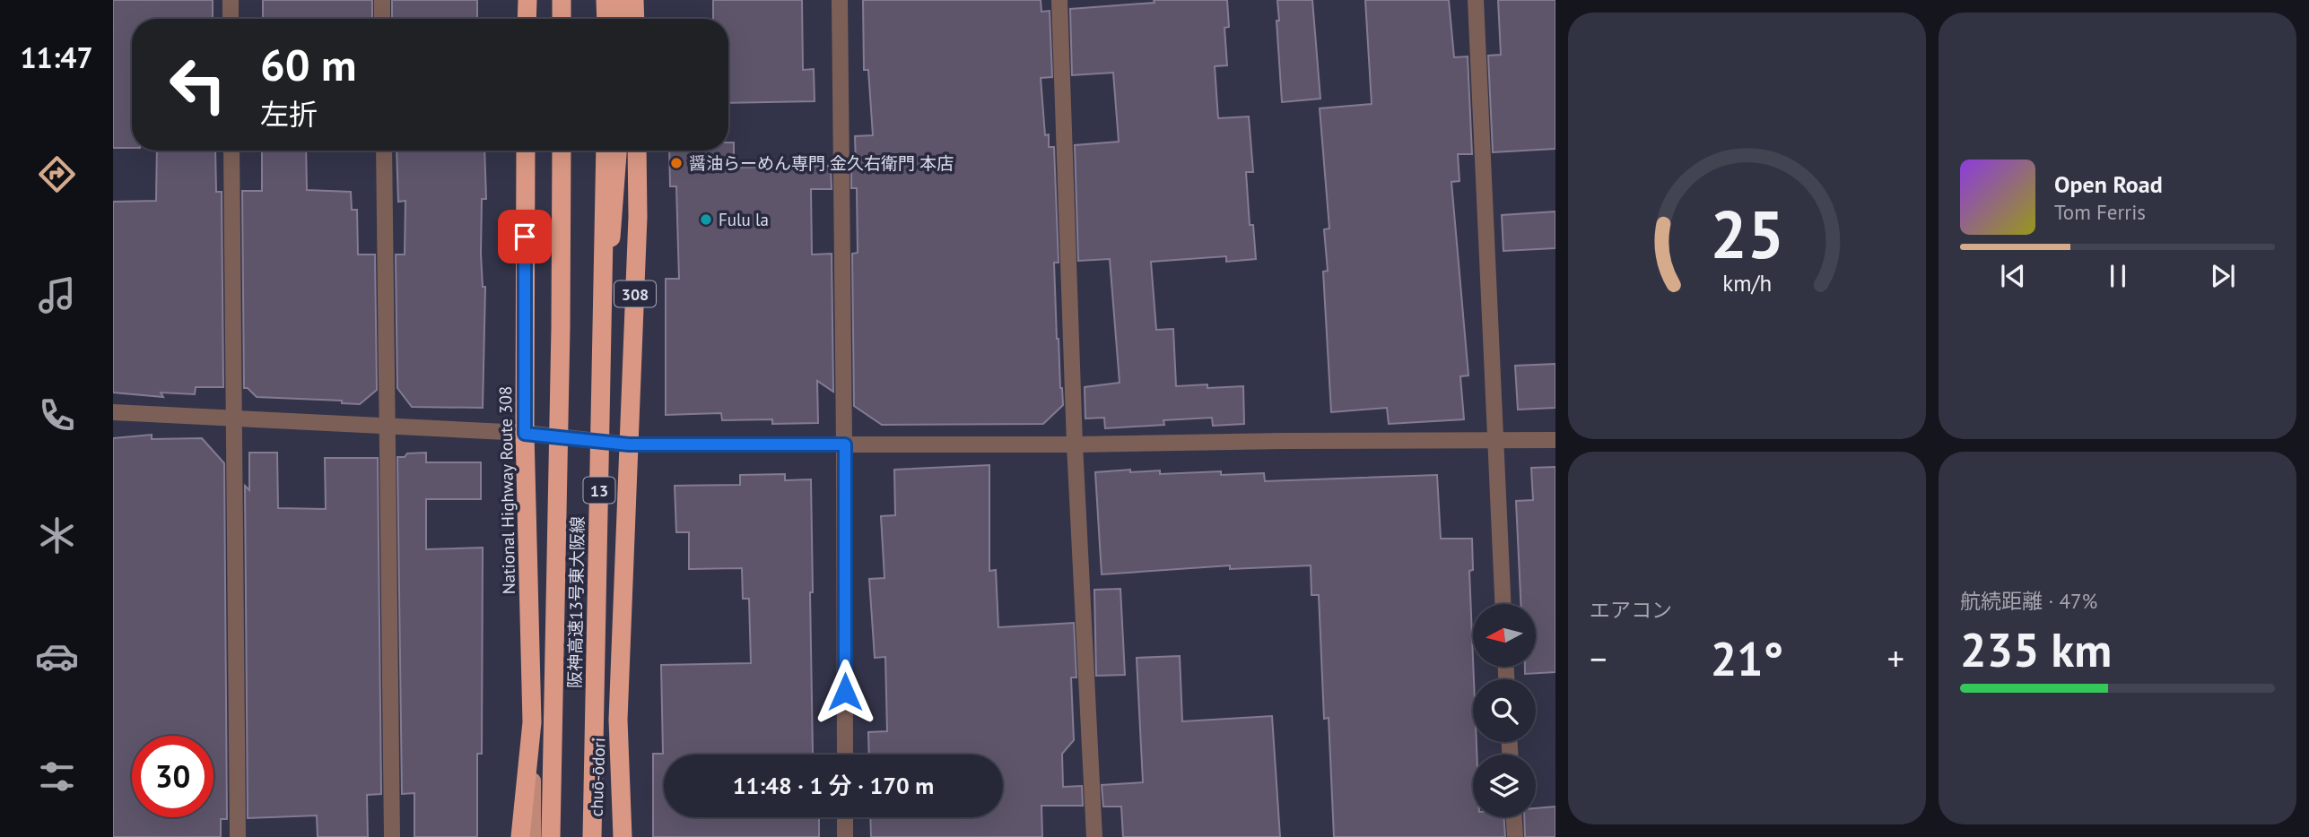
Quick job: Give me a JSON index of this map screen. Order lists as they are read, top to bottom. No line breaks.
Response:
{"streets":{"highway":["308","National Highway Route 308","13","阪神高速13号東大阪線"],"main road":["chuō-ōdori"]},"crossings":[["308","chuō-ōdori"]],"places":["醤油らーめん専門 金久右衛門 本店","Fulu la"],"north":"left","page":{"tabs":"11:47","turn":["60 m","左折"],"song":["Open Road","Tom Ferris"],"tile":["エアコン",["航続距離 · 47%","235 km"]],"heat":["−","21°","+"],"limit":"30","trip":"11:48 · 1 分 · 170 m","gauge":["25","km/h"]}}
